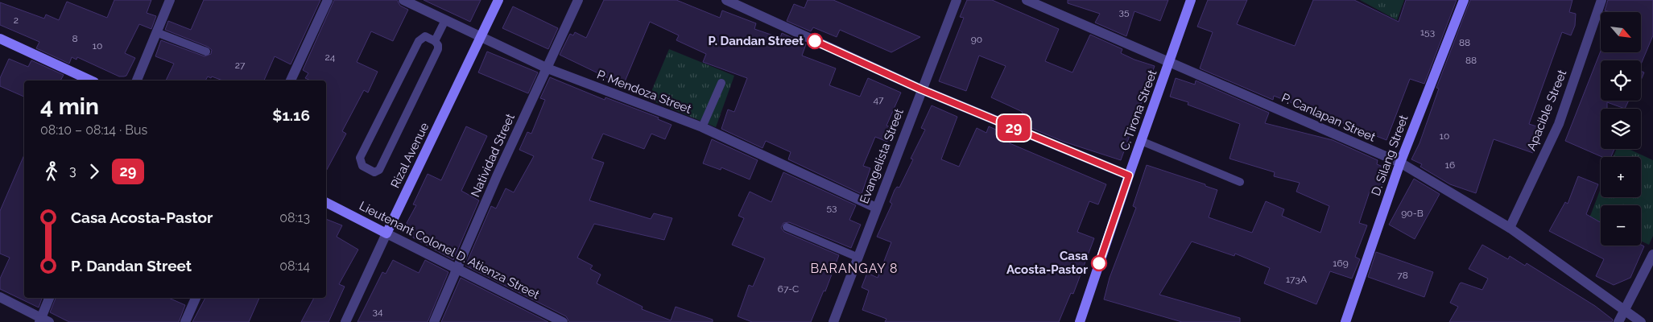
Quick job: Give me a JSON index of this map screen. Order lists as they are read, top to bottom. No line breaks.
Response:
{"streets":{"main road":["C. Tirona Street","Rizal Avenue","D. Silang Street","Lieutenant Colonel D. Atienza Street"],"street":["P. Mendoza Street","Apacible Street","P. Canlapan Street","Natividad Street","Evangelista Street"]},"crossings":[["P. Mendoza Street","Rizal Avenue"],["P. Mendoza Street","Natividad Street"],["P. Mendoza Street","Evangelista Street"],["C. Tirona Street","P. Canlapan Street"],["Apacible Street","P. Canlapan Street"],["P. Canlapan Street","D. Silang Street"],["Rizal Avenue","Lieutenant Colonel D. Atienza Street"],["Natividad Street","Lieutenant Colonel D. Atienza Street"]],"districts":["BARANGAY 8"],"places":["P. Dandan Street","Casa Acosta-Pastor"],"lines":["bus line 29"],"house_numbers":["35","2","153","8","90","88","10","24","88","27","47","10","16","53","90-B","169","78","173A","67-C","34"],"north":"bottom right","page":{"on_map":"29","map_buttons":["+","−"],"heading":["4 min","08:10 – 08:14 · Bus","$1.16"],"legs":["3","29"],"list":[{"name":"Casa Acosta-Pastor","value":"08:13"},{"name":"P. Dandan Street","value":"08:14"}]}}
